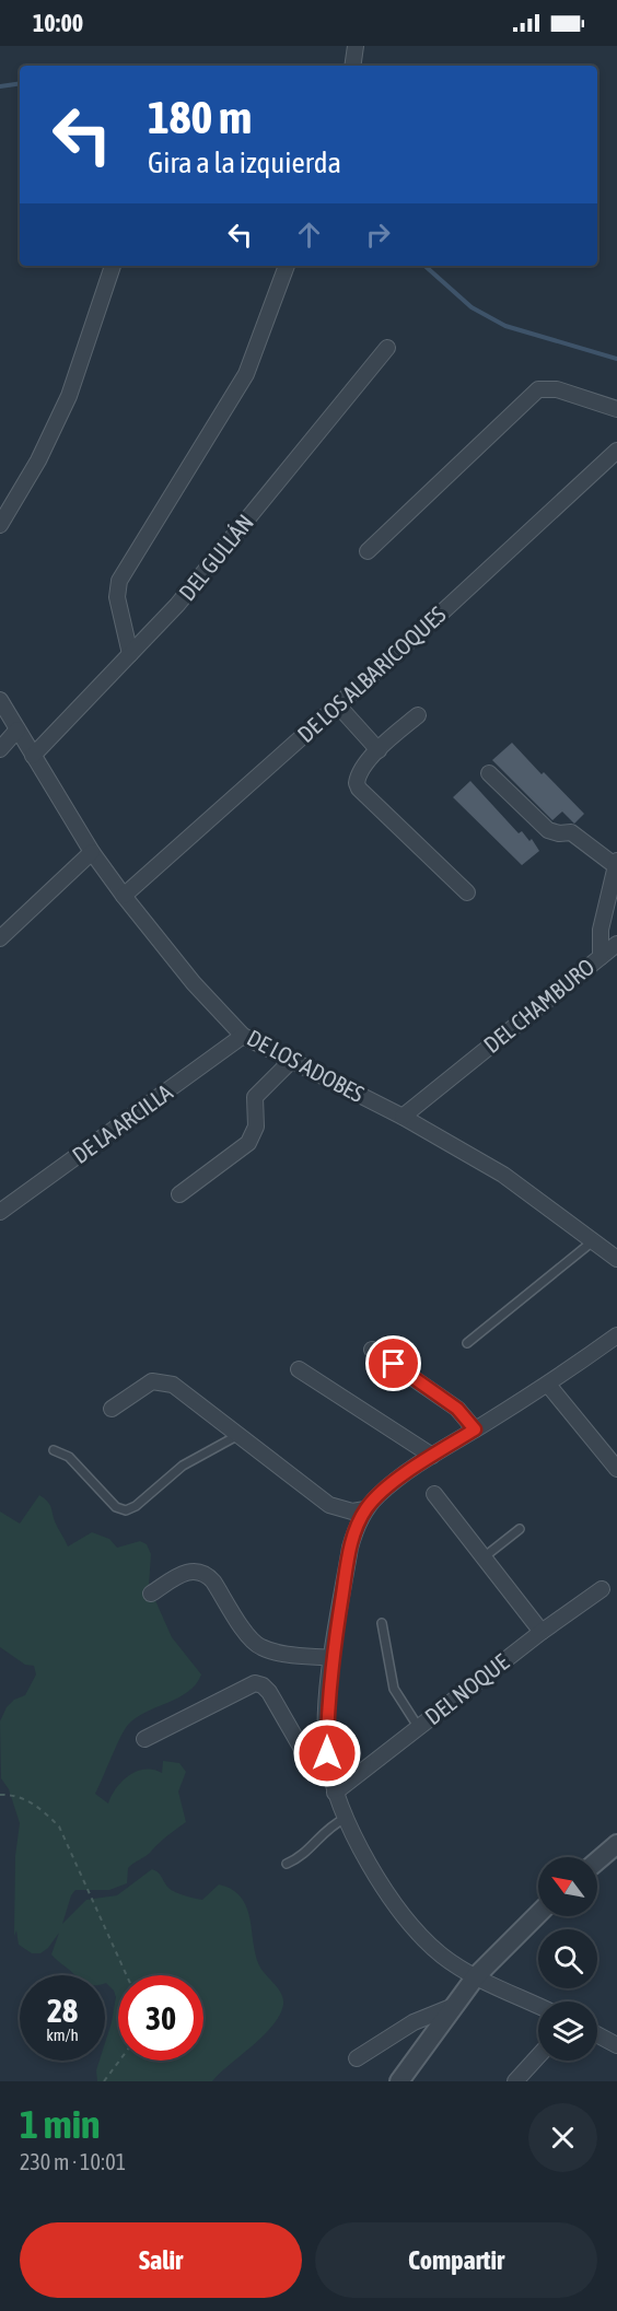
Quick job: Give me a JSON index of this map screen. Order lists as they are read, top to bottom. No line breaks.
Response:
{"streets":{"street":["DEL GULLÁN","DE LOS ALBARICOQUES","DEL CHAMBURO","DE LOS ADOBES","DE LA ARCILLA","DEL NOQUE"]},"crossings":[["DEL GULLÁN","DE LOS ADOBES"],["DE LOS ALBARICOQUES","DE LOS ADOBES"],["DEL CHAMBURO","DE LOS ADOBES"],["DE LOS ADOBES","DE LA ARCILLA"]],"north":"top left","page":{"status":"10:00","turn":["180 m","Gira a la izquierda"],"speed":"28 km/h","limit":"30","heading":["1 min","230 m · 10:01"],"buttons":["Salir","Compartir"]}}
